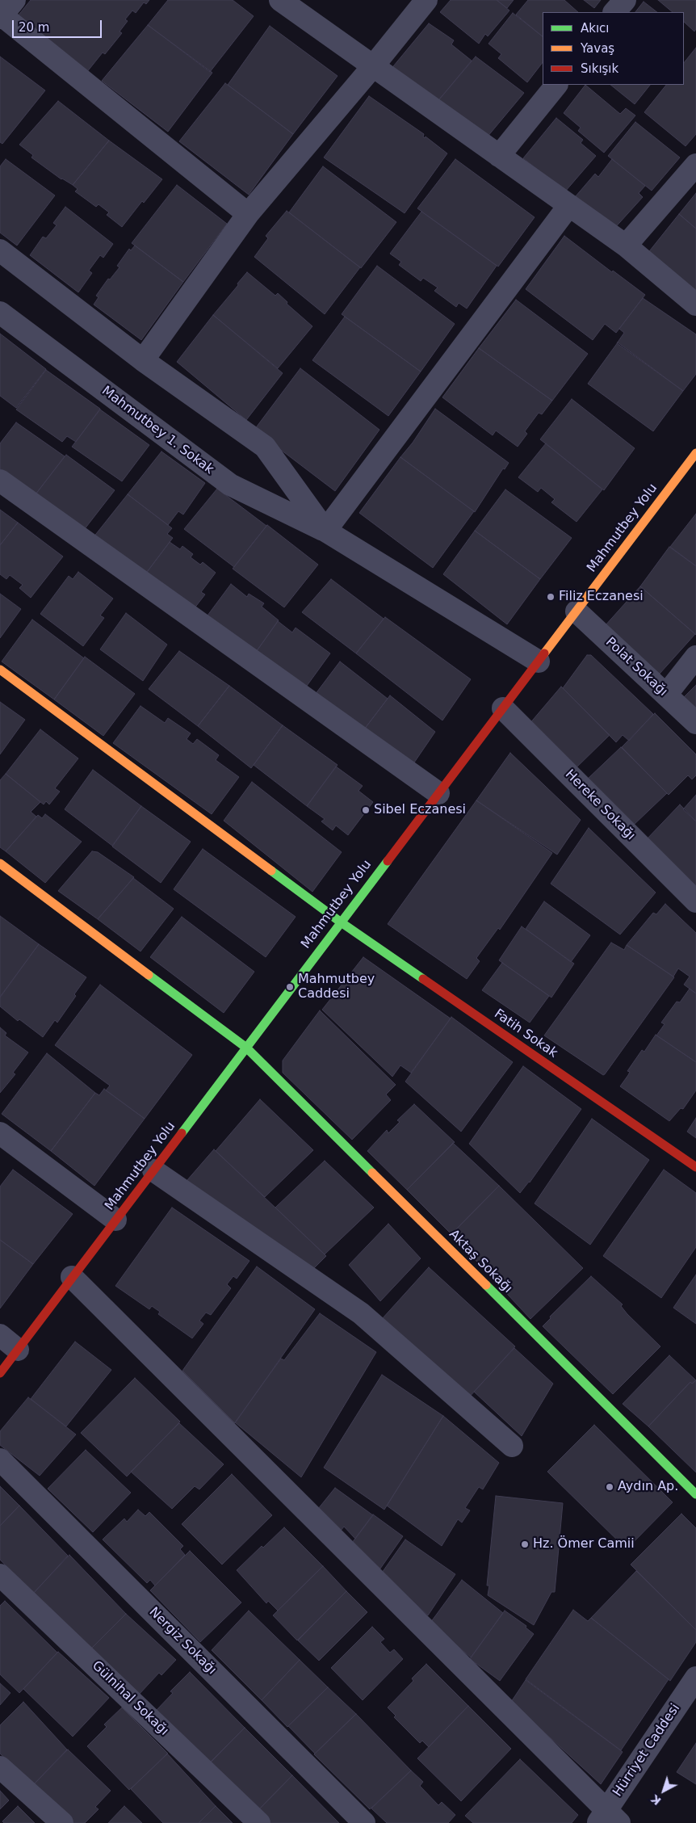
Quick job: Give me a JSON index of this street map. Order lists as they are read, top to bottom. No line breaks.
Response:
{"streets":{"street":["Mahmutbey 1. Sokak","Mahmutbey Yolu","Polat Sokağı","Hereke Sokağı","Fatih Sokak","Aktaş Sokağı","Nergiz Sokağı","Gülnihal Sokağı","Hürriyet Caddesi"]},"crossings":[["Mahmutbey 1. Sokak","Mahmutbey Yolu"],["Mahmutbey Yolu","Polat Sokağı"],["Mahmutbey Yolu","Hereke Sokağı"],["Mahmutbey Yolu","Fatih Sokak"],["Mahmutbey Yolu","Aktaş Sokağı"]],"places":["Filiz Eczanesi","Sibel Eczanesi","Mahmutbey Caddesi","Aydın Ap.","Hz. Ömer Camii"],"legend":["Akıcı","Yavaş","Sıkışık"],"scale_bar":"20 m","north":"bottom left"}
